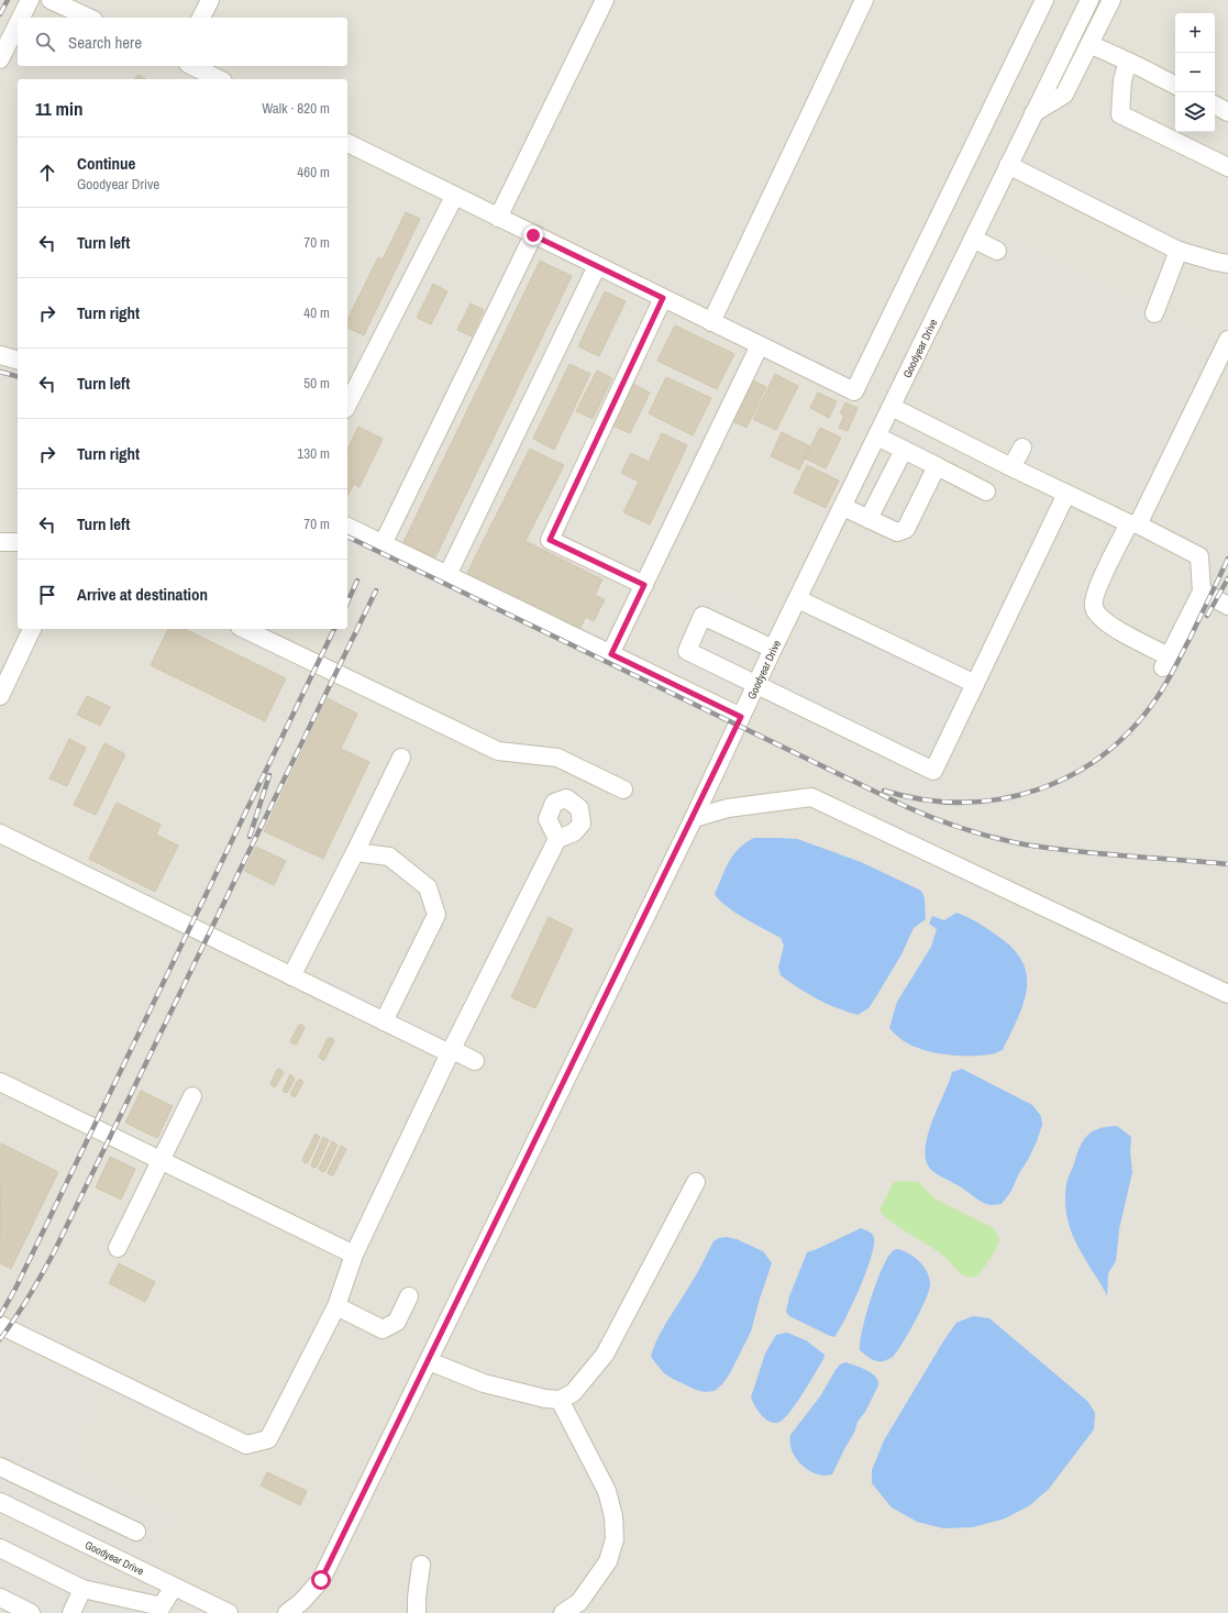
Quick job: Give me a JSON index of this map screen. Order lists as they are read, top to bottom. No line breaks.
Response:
{"streets":{"street":["Goodyear Drive"]},"page":{"map_buttons":["+","−"],"search":"Search here","heading":["11 min","Walk · 820 m"],"list":[["Continue","Goodyear Drive","460 m"],["Turn left","70 m"],["Turn right","40 m"],["Turn left","50 m"],["Turn right","130 m"],["Turn left","70 m"],"Arrive at destination"]}}
